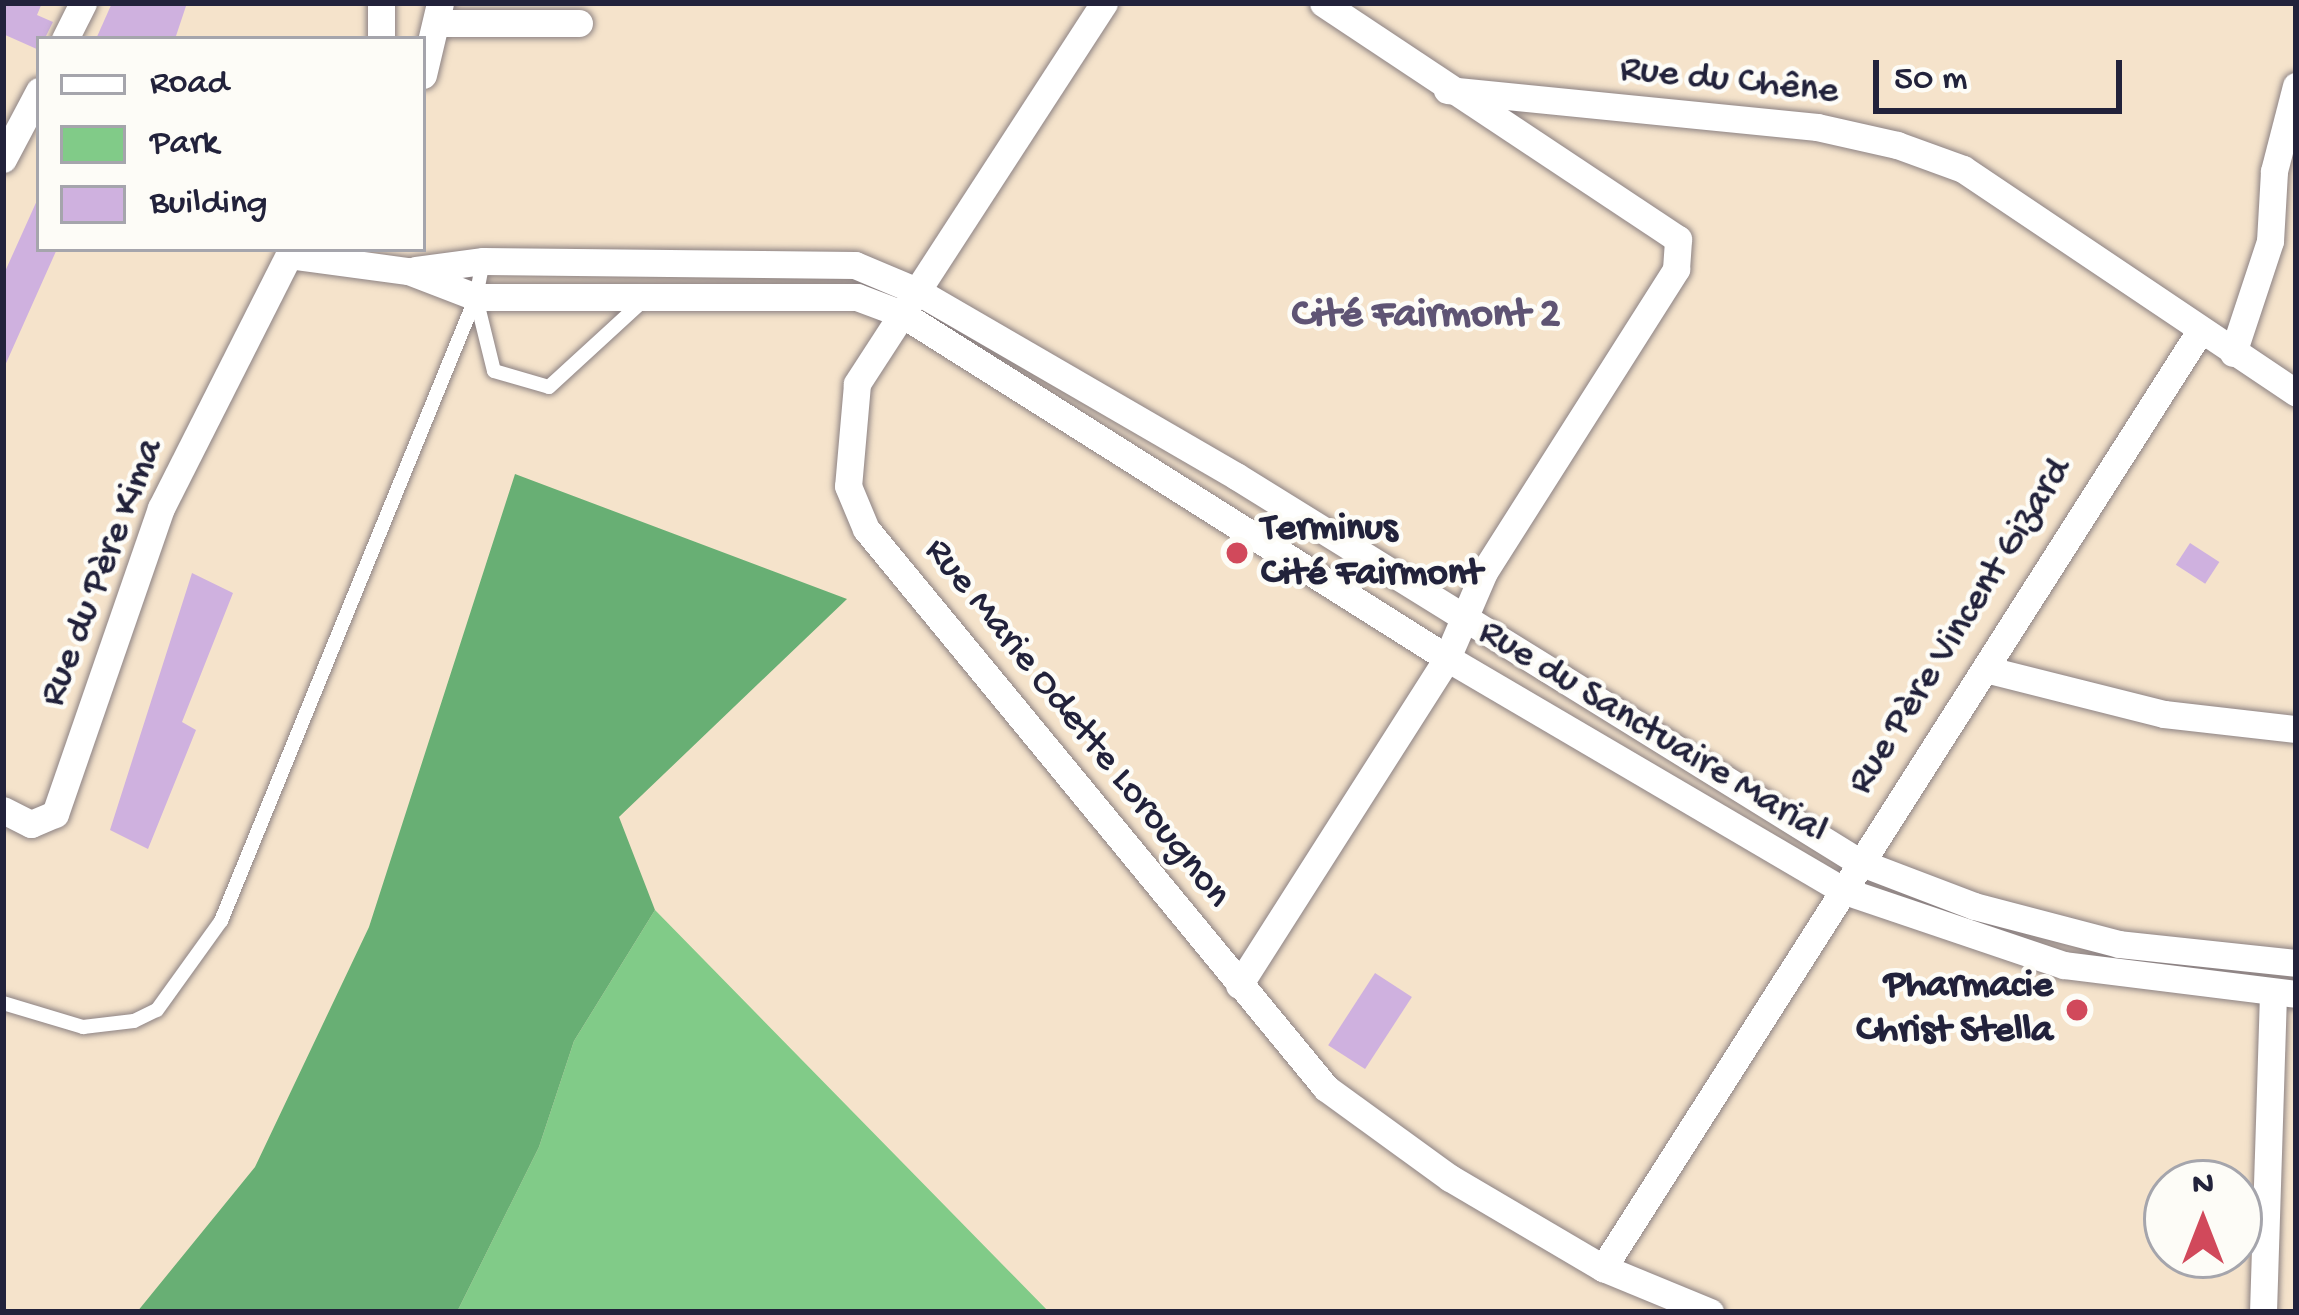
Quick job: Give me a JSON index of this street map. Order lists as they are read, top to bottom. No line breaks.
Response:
{"streets":{"street":["Rue du Chêne","Rue du Père Kima","Rue Père Vincent Gizard","Rue Marie Odette Lorougnon","Rue du Sanctuaire Marial"]},"crossings":[["Rue du Chêne","Rue Père Vincent Gizard"],["Rue du Père Kima","Rue du Sanctuaire Marial"],["Rue Père Vincent Gizard","Rue Marie Odette Lorougnon"],["Rue Père Vincent Gizard","Rue du Sanctuaire Marial"],["Rue Marie Odette Lorougnon","Rue du Sanctuaire Marial"]],"districts":["Cité Fairmont 2"],"places":["Terminus Cité Fairmont","Pharmacie Christ Stella"],"legend":["Road","Park","Building"],"scale_bar":"50 m","north":"top"}
